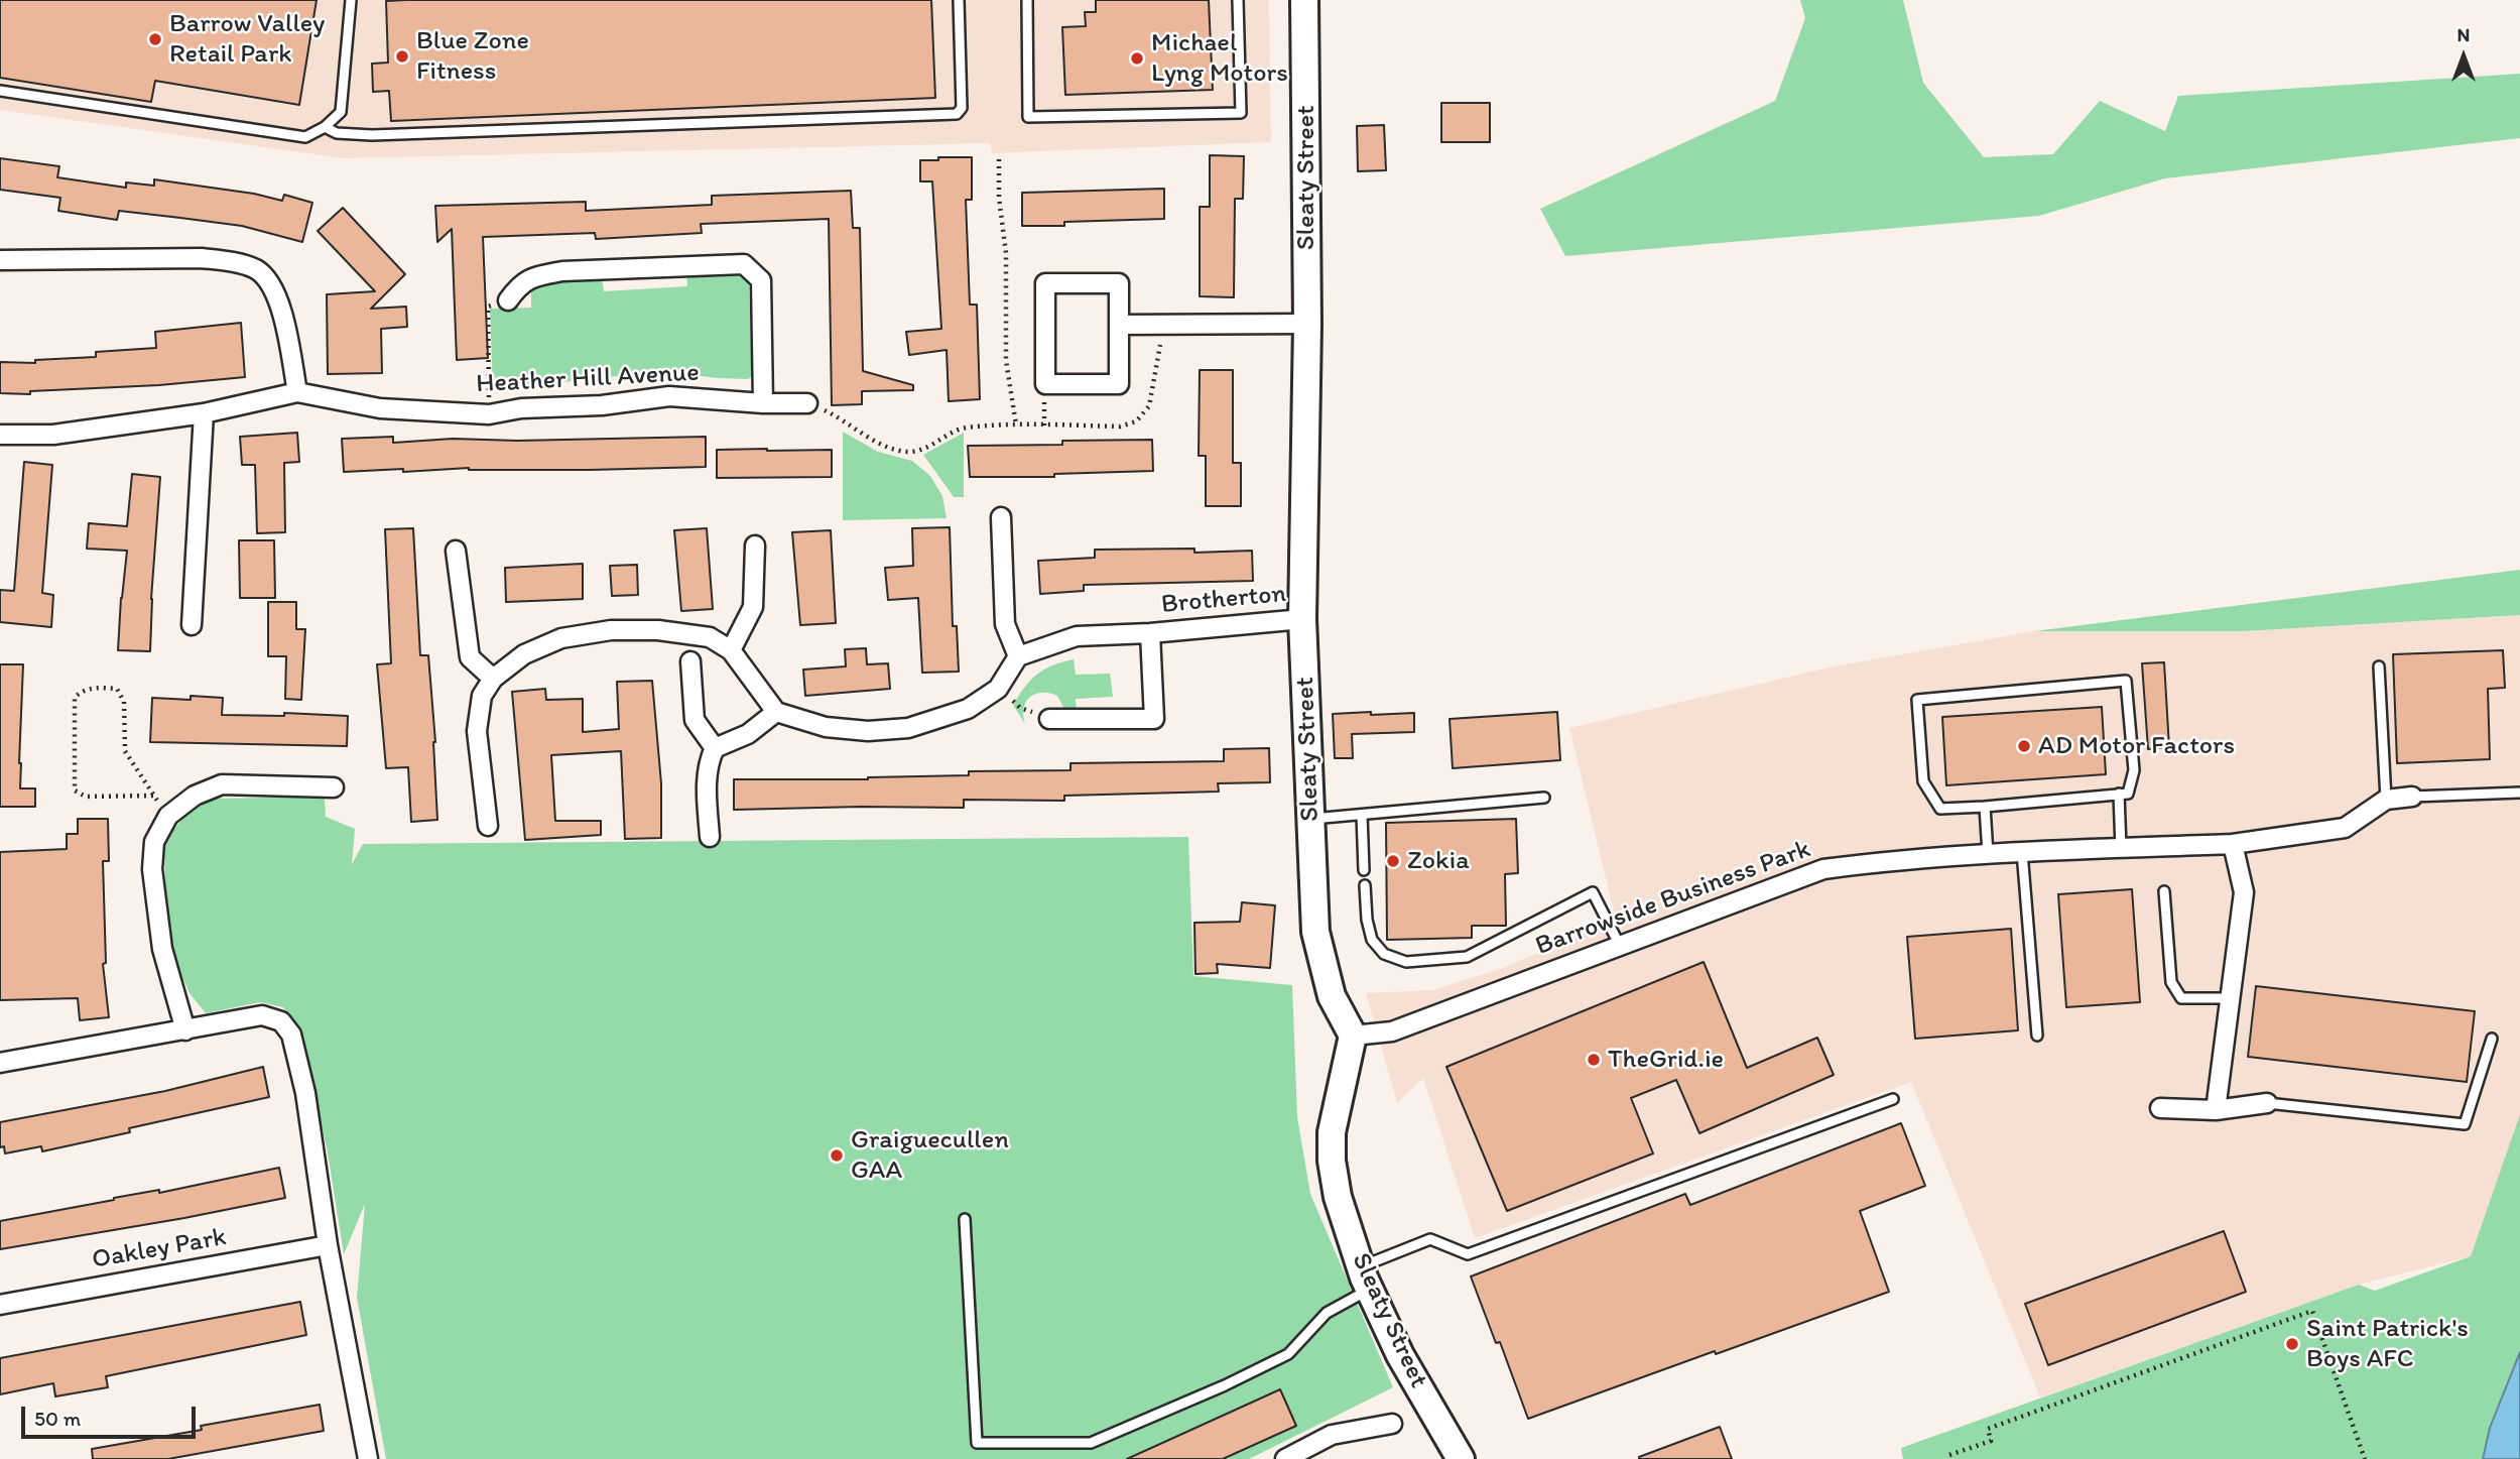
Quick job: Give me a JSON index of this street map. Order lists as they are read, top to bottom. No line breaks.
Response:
{"streets":{"street":["Sleaty Street","Heather Hill Avenue","Brotherton","Barrowside Business Park","Oakley Park"]},"crossings":[["Sleaty Street","Brotherton"],["Sleaty Street","Barrowside Business Park"]],"places":["Barrow Valley Retail Park","Blue Zone Fitness","Michael Lyng Motors","AD Motor Factors","Zokia","TheGrid.ie","Graiguecullen GAA","Saint Patrick's Boys AFC"],"scale_bar":"50 m","north":"top"}
